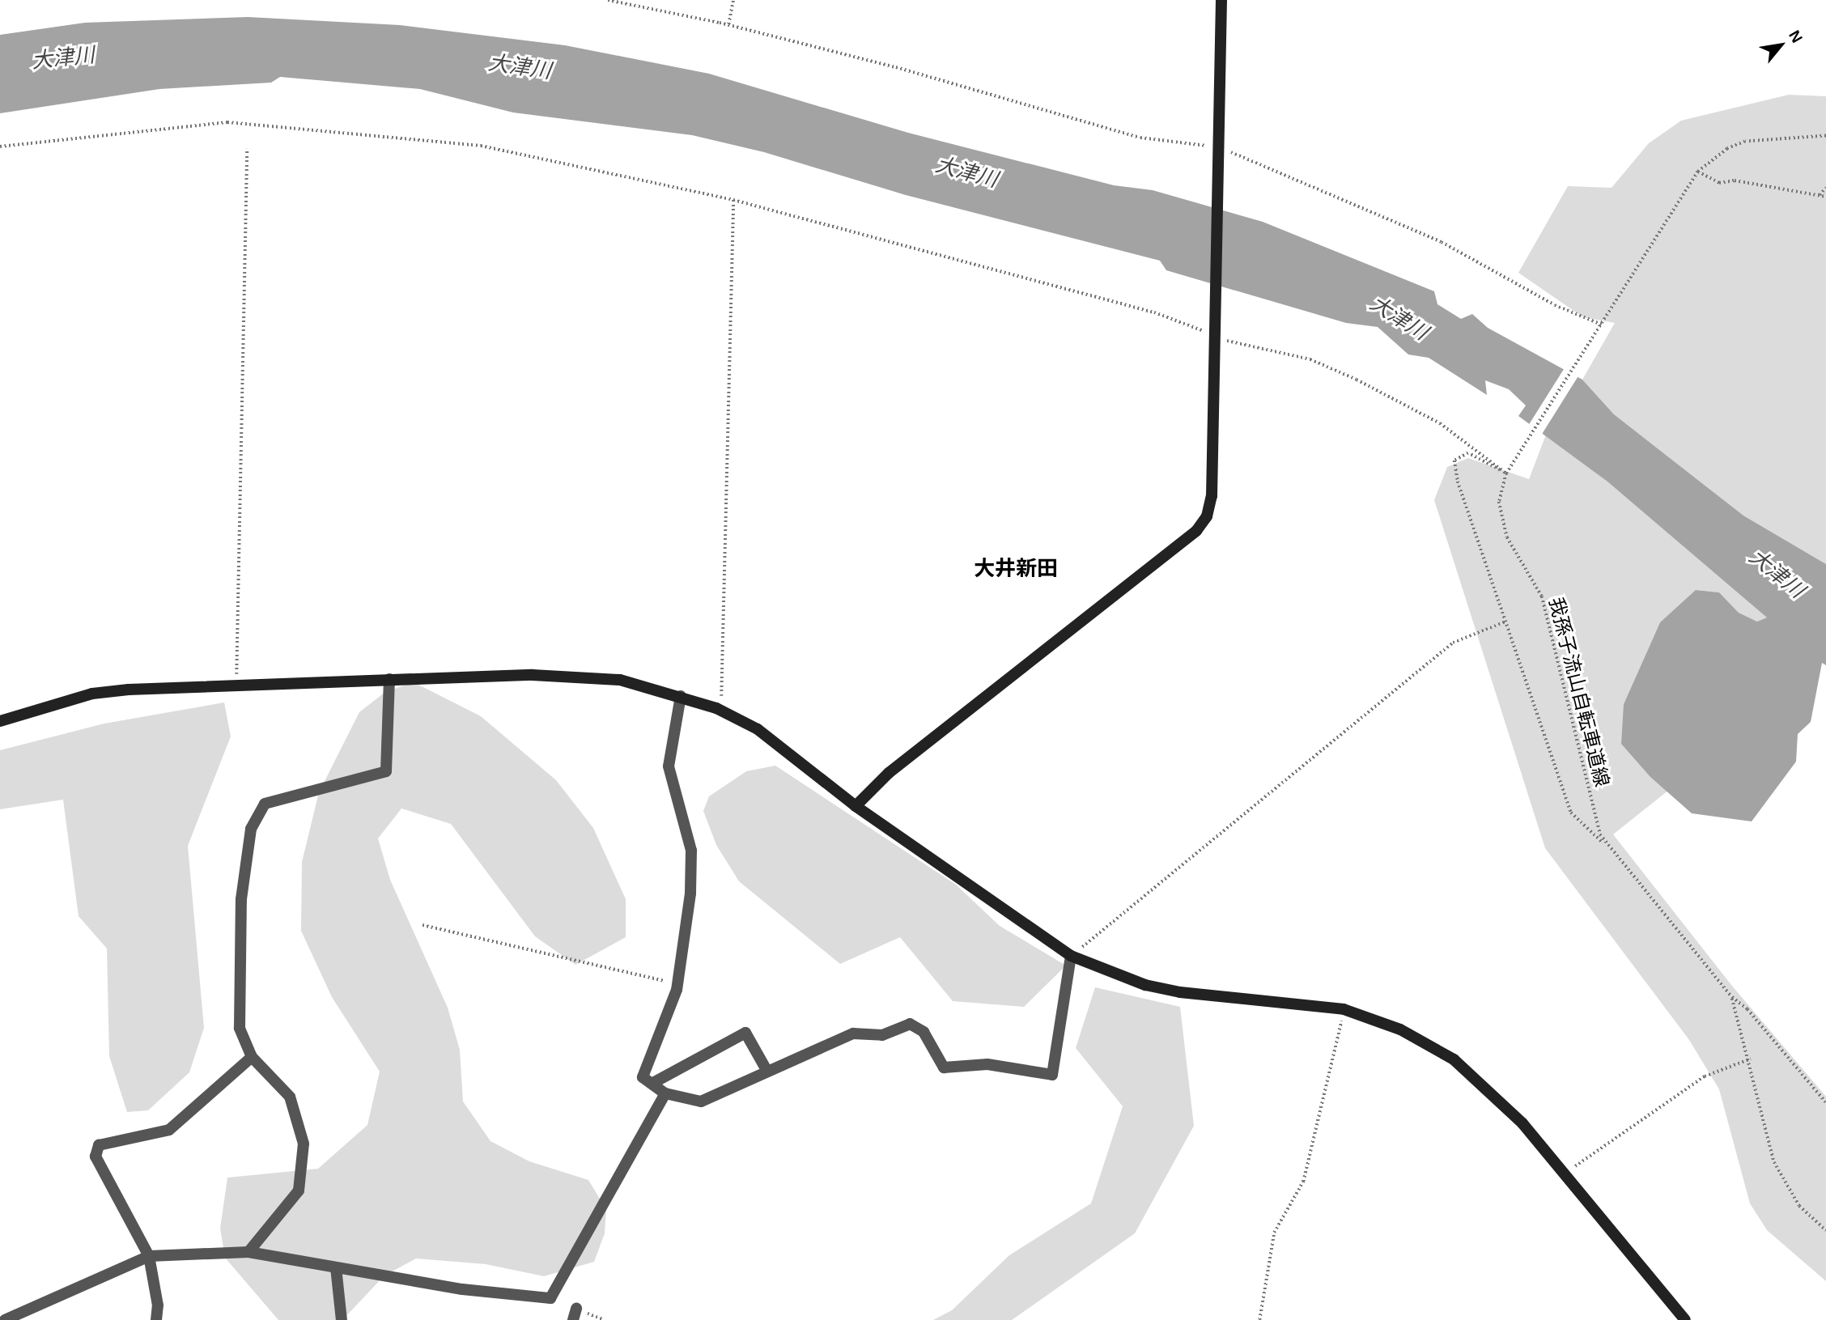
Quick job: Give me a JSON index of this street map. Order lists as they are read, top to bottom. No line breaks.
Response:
{"streets":{"path":["我孫子流山自転車道線"]},"districts":["大井新田"],"water":["大津川"],"north":"top right"}
